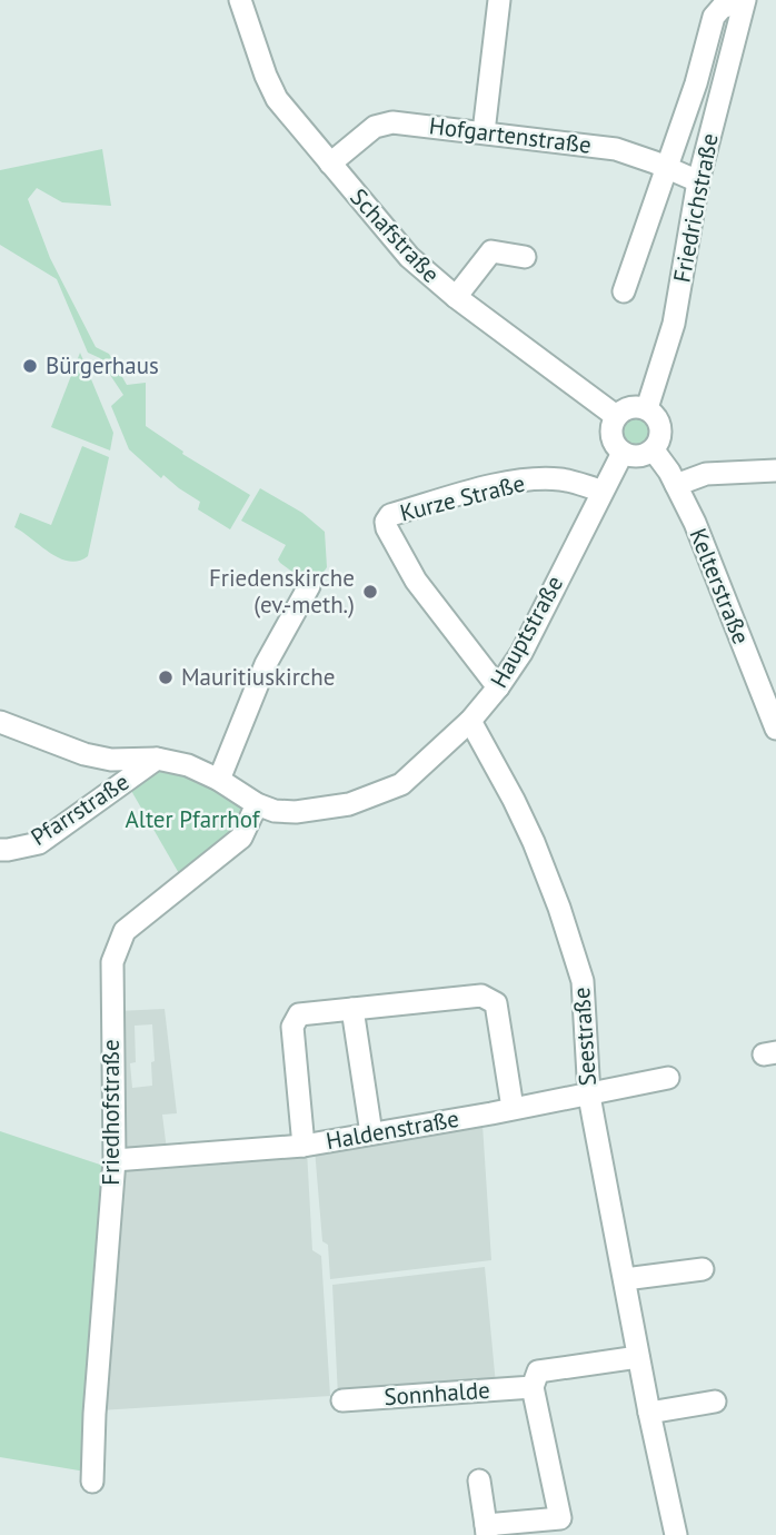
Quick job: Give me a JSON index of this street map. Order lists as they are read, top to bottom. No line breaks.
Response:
{"streets":{"street":["Hofgartenstraße","Friedrichstraße","Schafstraße","Kurze Straße","Kelterstraße","Hauptstraße","Pfarrstraße","Seestraße","Friedhofstraße","Haldenstraße","Sonnhalde"]},"crossings":[["Hofgartenstraße","Friedrichstraße"],["Hofgartenstraße","Schafstraße"],["Friedrichstraße","Schafstraße"],["Friedrichstraße","Kelterstraße"],["Friedrichstraße","Hauptstraße"],["Schafstraße","Kelterstraße"],["Schafstraße","Hauptstraße"],["Kurze Straße","Hauptstraße"],["Kelterstraße","Hauptstraße"],["Hauptstraße","Pfarrstraße"],["Hauptstraße","Seestraße"],["Hauptstraße","Friedhofstraße"],["Seestraße","Haldenstraße"],["Friedhofstraße","Haldenstraße"]],"parks":["Alter Pfarrhof"],"places":["Bürgerhaus","Friedenskirche (ev.-meth.)","Mauritiuskirche"]}
